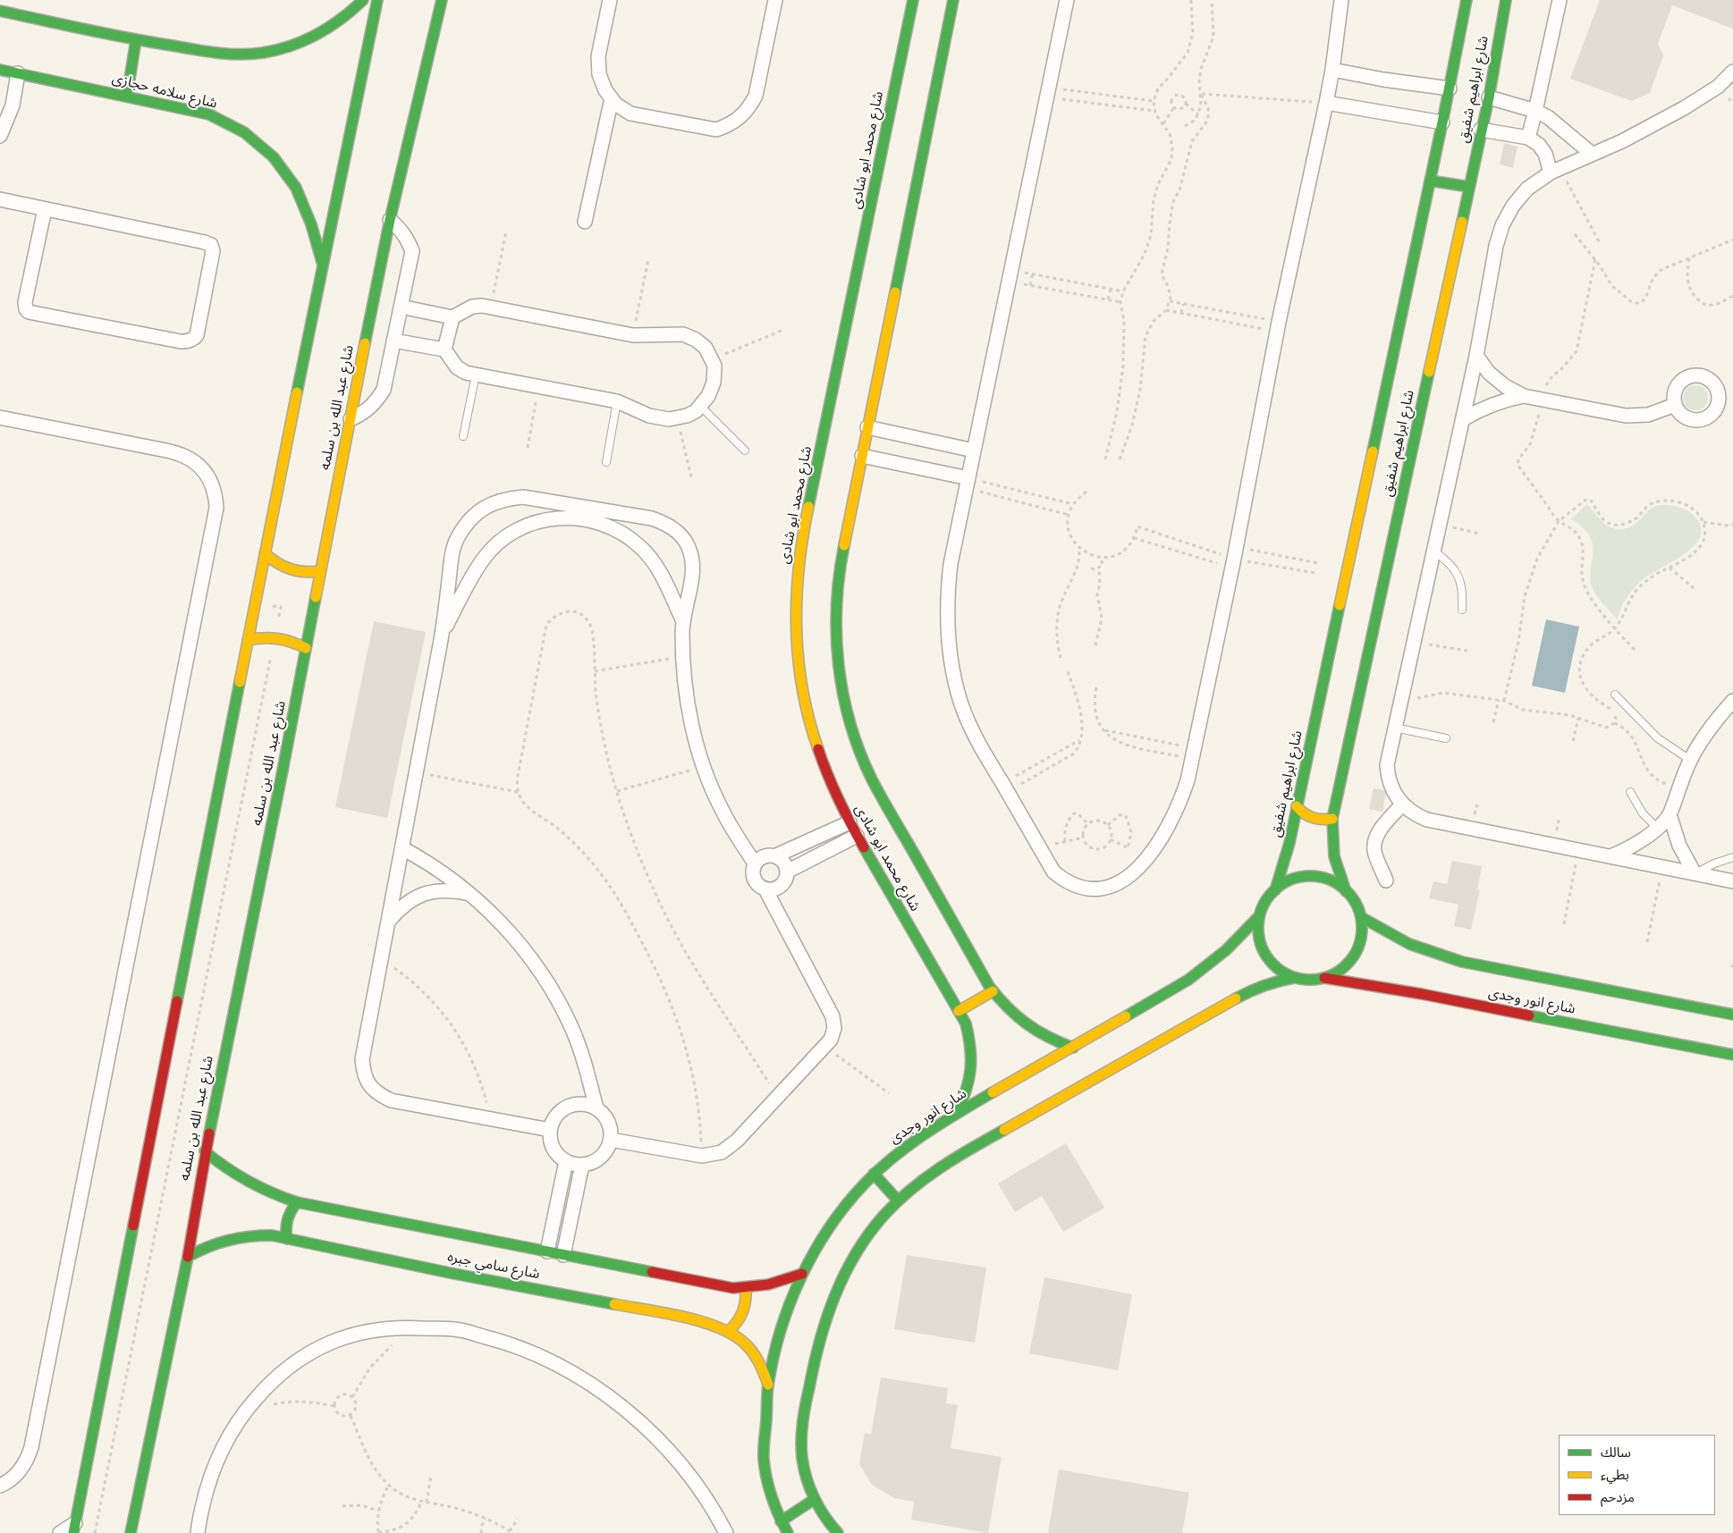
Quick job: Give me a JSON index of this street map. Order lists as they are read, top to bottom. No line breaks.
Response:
{"streets":{"street":["شارع ابراهيم شفيق","شارع سلامه حجازى","شارع محمد ابو شادى","شارع عبد الله بن سلمه","شارع انور وجدى","شارع سامي جبره"]},"crossings":[["شارع ابراهيم شفيق","شارع انور وجدى"],["شارع محمد ابو شادى","شارع انور وجدى"],["شارع عبد الله بن سلمه","شارع سامي جبره"],["شارع انور وجدى","شارع سامي جبره"]],"legend":["سالك","بطيء","مزدحم"]}
